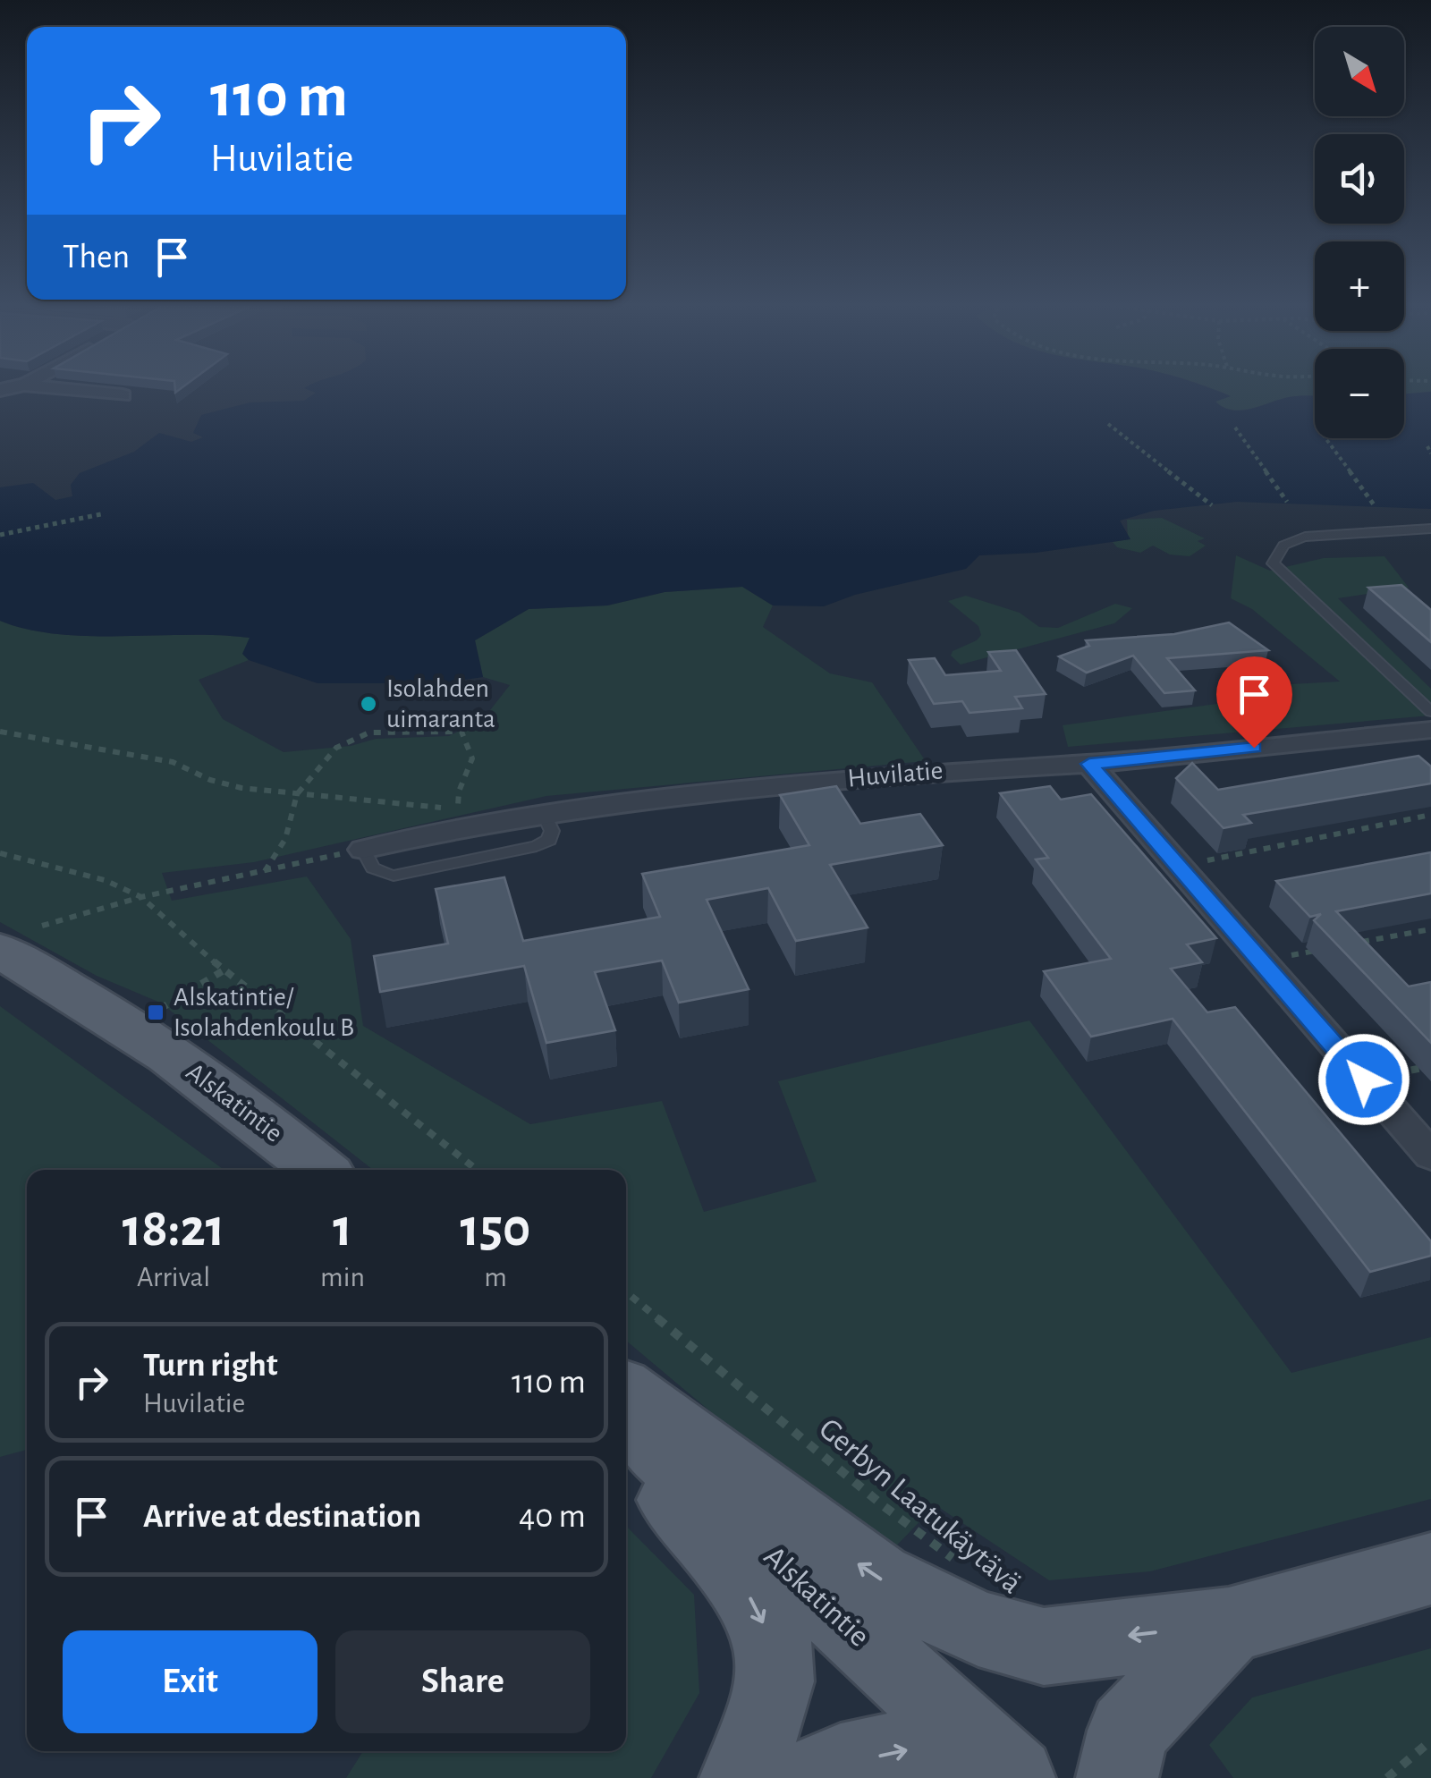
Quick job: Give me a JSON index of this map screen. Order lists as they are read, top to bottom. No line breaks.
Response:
{"streets":{"main road":["Alskatintie"],"street":["Huvilatie"],"path":["Gerbyn Laatukäytävä"]},"places":{"other":["Isolahden uimaranta"],"transit":["Alskatintie/ Isolahdenkoulu B"]},"north":"bottom right","page":{"map_buttons":["+","−"],"turn":["110 m","Huvilatie"],"then":"Then","eta":["18:21","Arrival","1","min","150","m"],"list":[{"name":"Turn right","note":"Huvilatie","value":"110 m"},{"name":"Arrive at destination","value":"40 m"}],"buttons":["Exit","Share"]}}
